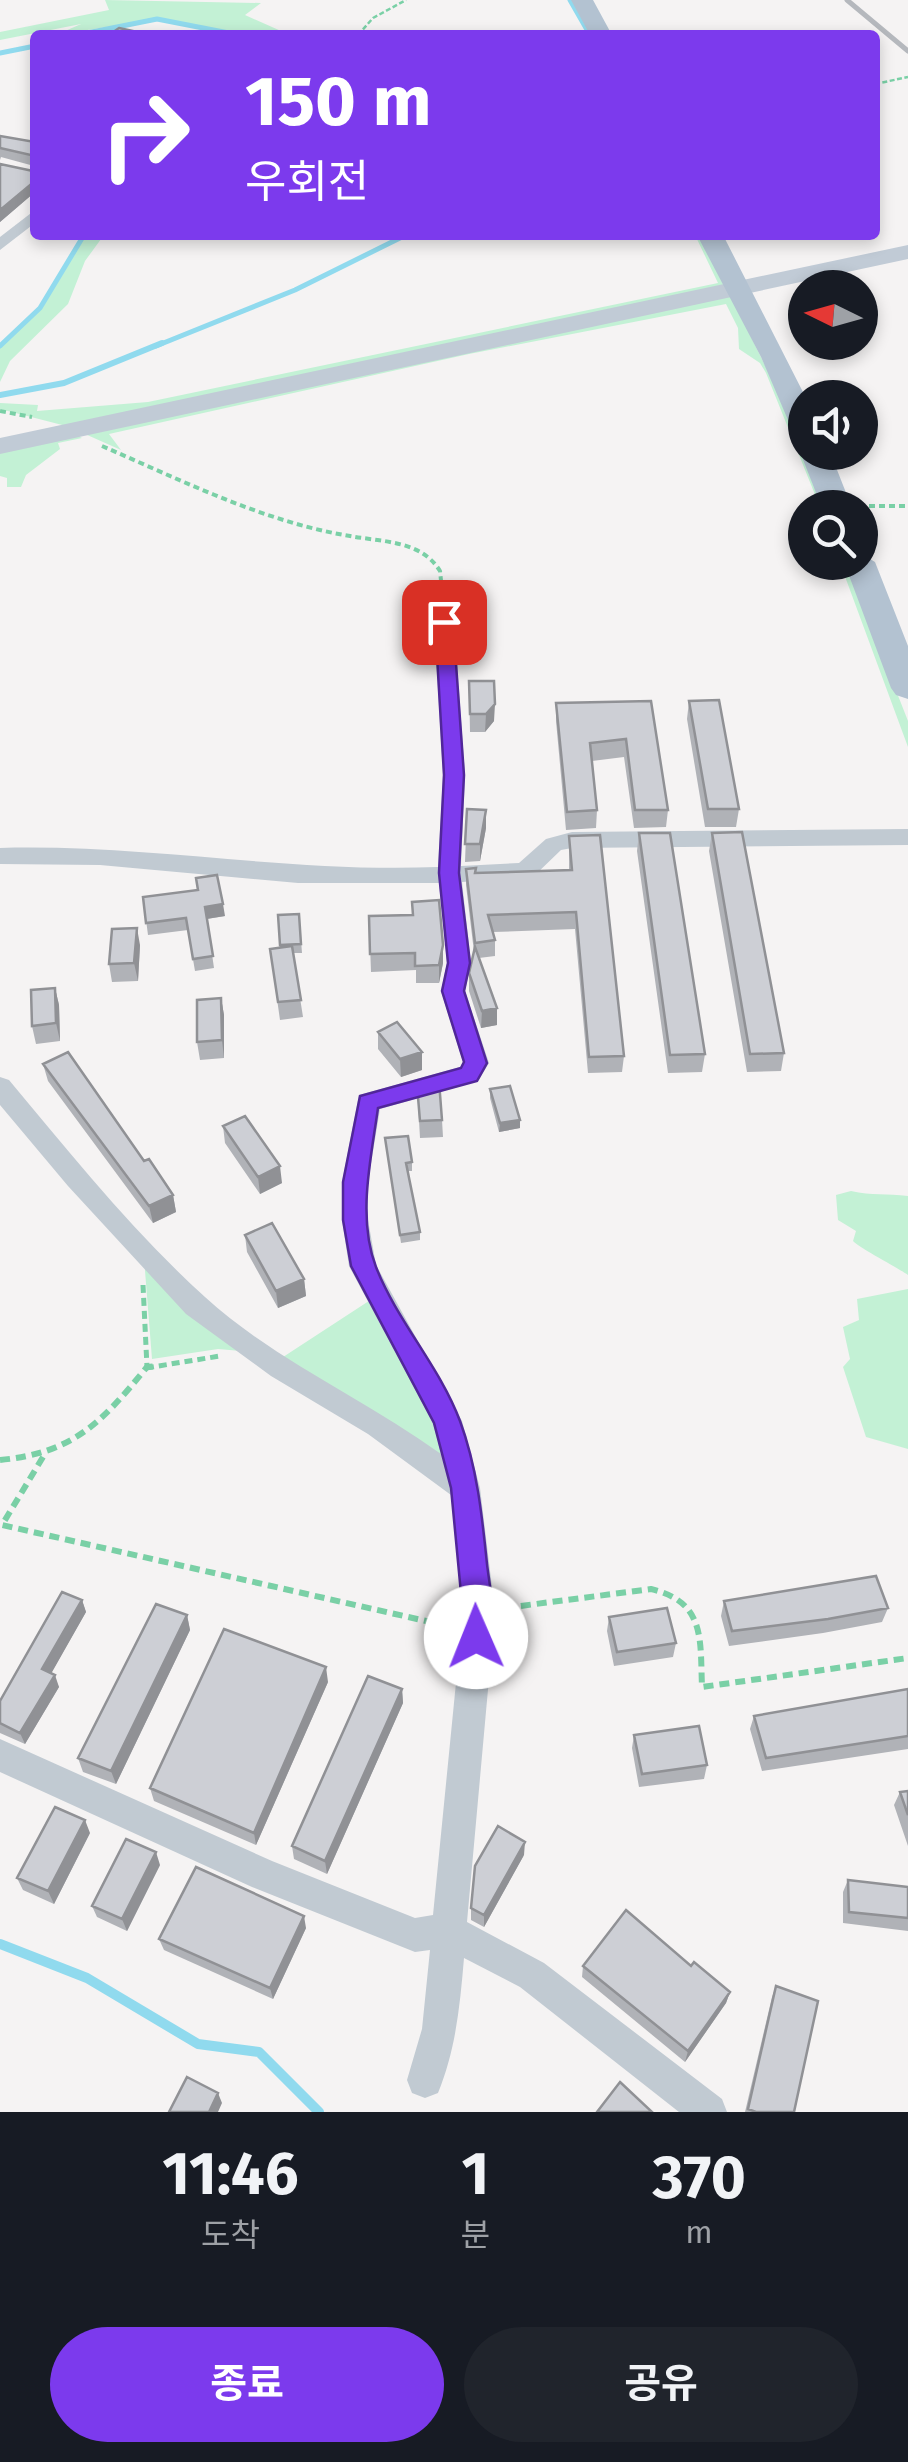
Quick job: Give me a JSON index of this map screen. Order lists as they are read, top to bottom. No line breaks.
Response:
{"north":"left","page":{"turn":["150 m","우회전"],"eta":["11:46","도착","1","분","370","m"],"buttons":["종료","공유"]}}
